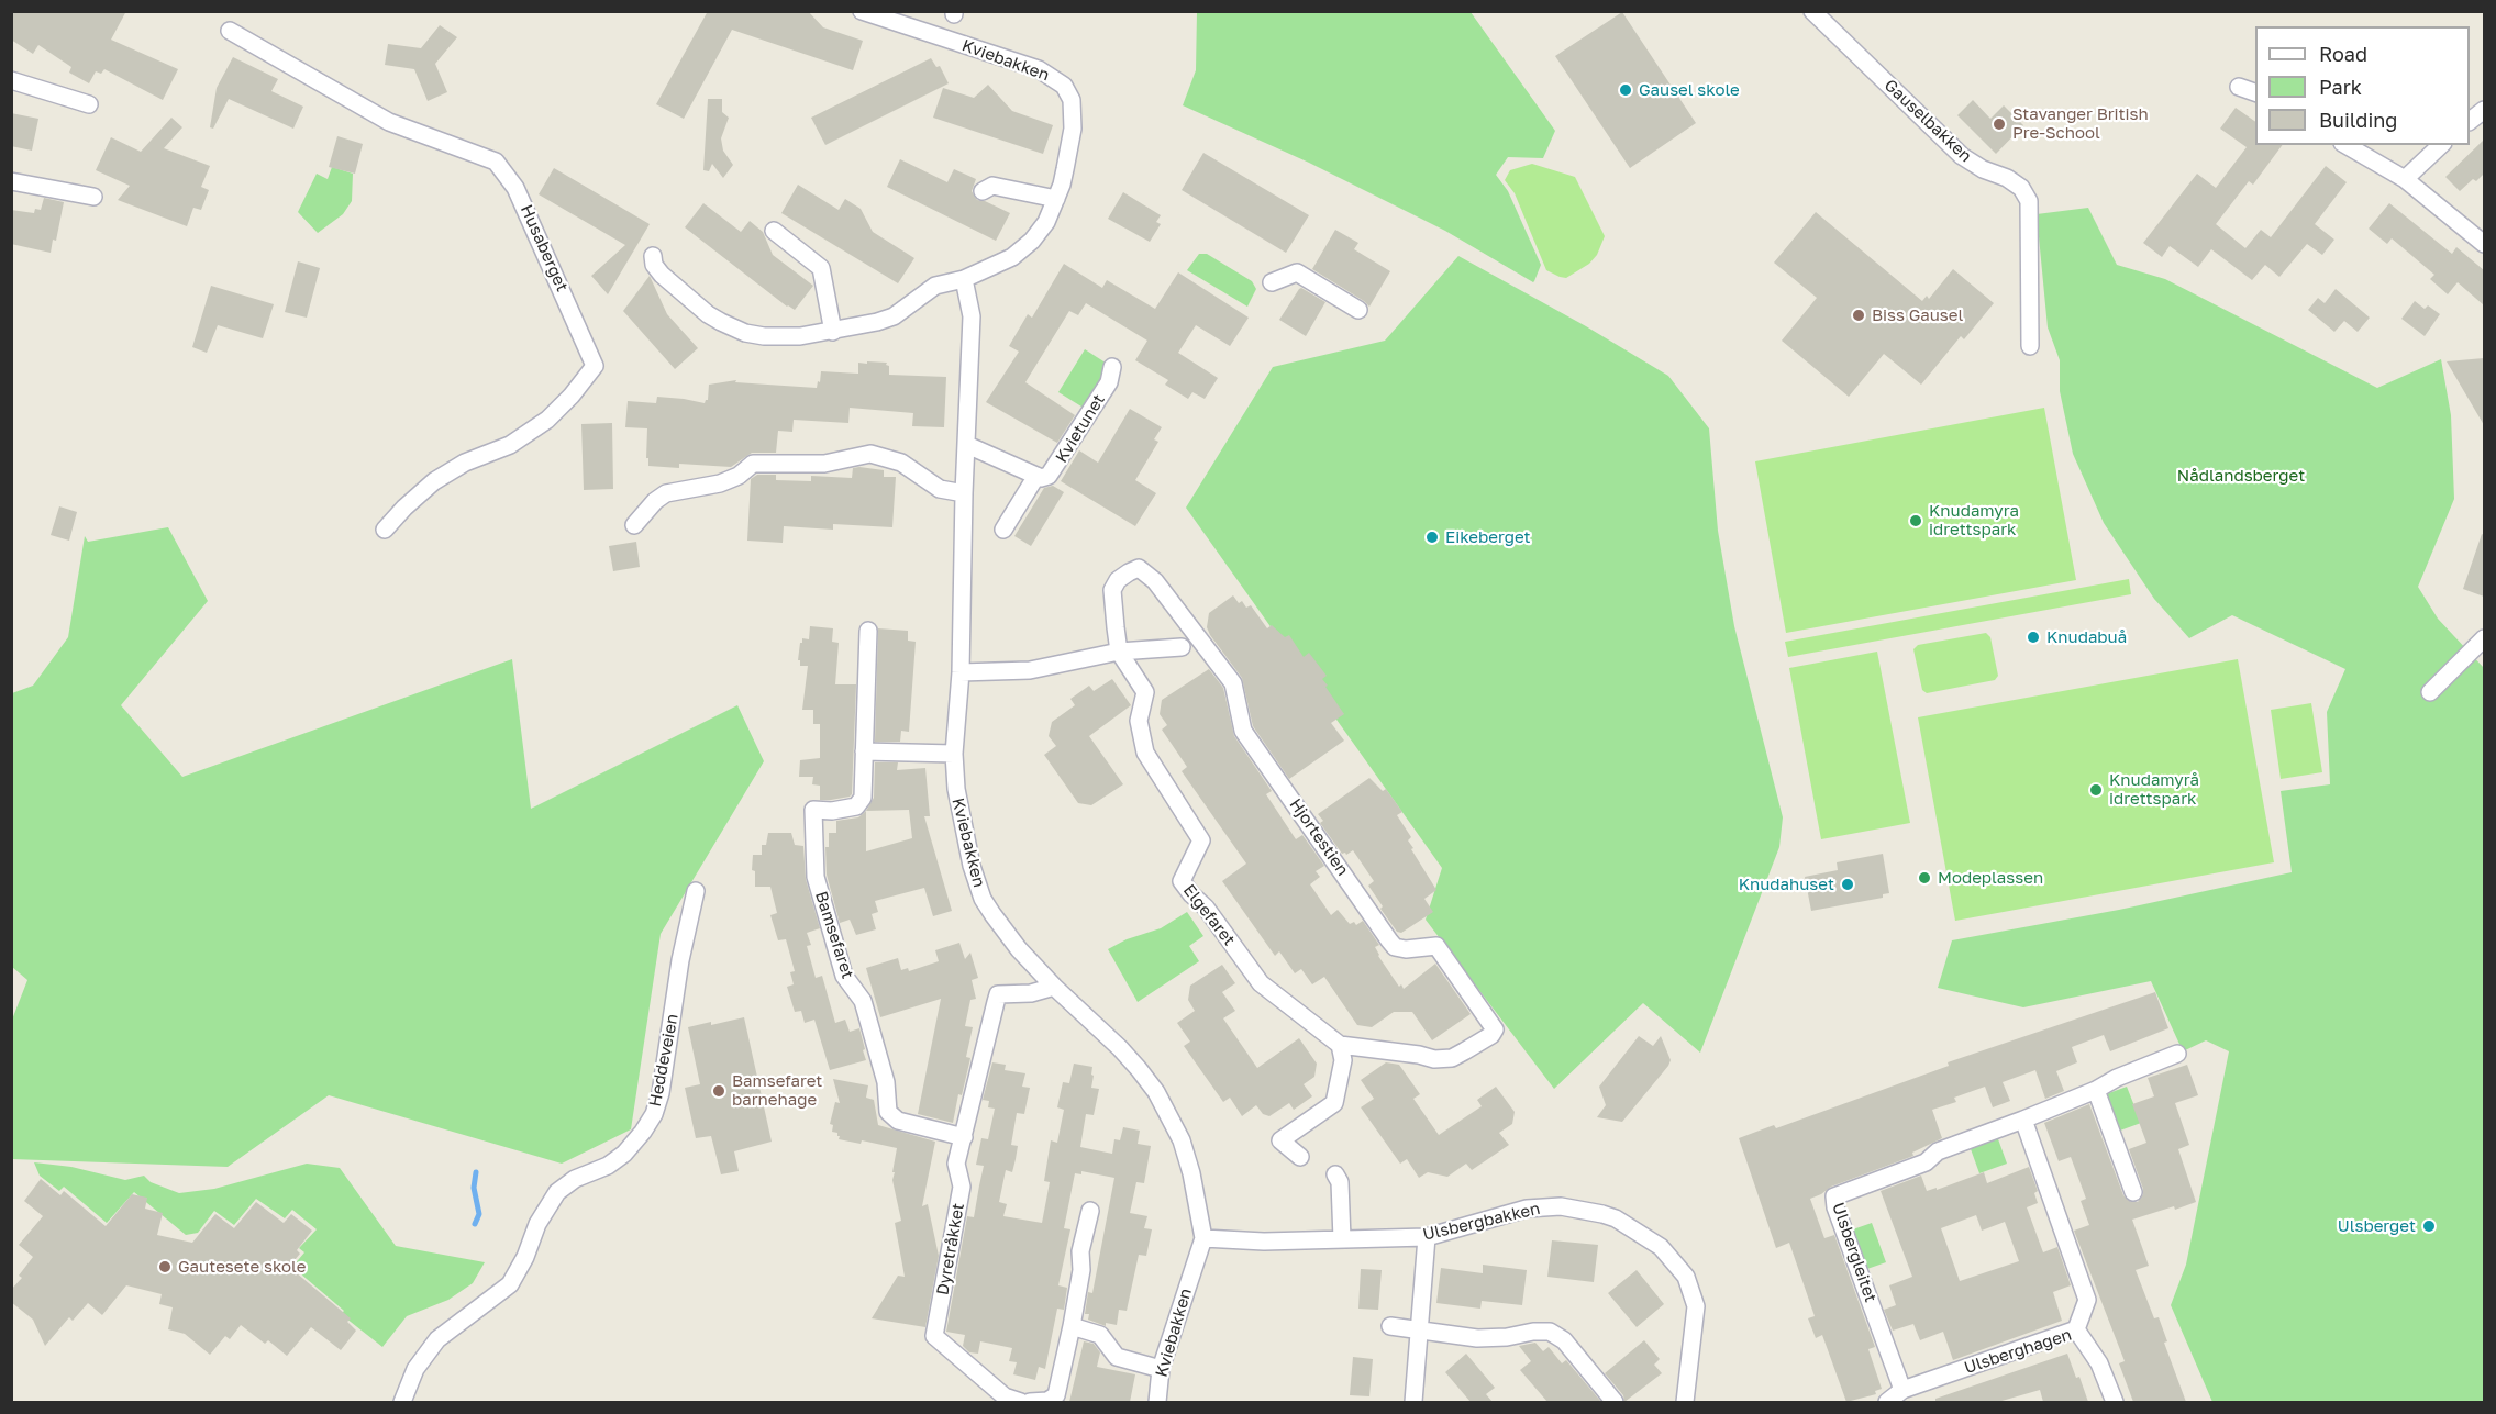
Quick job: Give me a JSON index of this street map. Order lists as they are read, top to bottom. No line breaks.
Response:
{"streets":{"street":["Kviebakken","Gauselbakken","Husaberget","Kvietunet","Hjortestien","Elgefaret","Bamsefaret","Heddeveien","Ulsbergbakken","Dyretråkket","Ulsbergleitet","Ulsberghagen"]},"crossings":[["Kviebakken","Ulsbergbakken"],["Kviebakken","Dyretråkket"],["Hjortestien","Elgefaret"],["Bamsefaret","Dyretråkket"],["Ulsbergleitet","Ulsberghagen"]],"parks":["Nådlandsberget"],"places":["Gausel skole","Stavanger British Pre-School","Biss Gausel","Knudamyra idrettspark","Eikeberget","Knudabuå","Knudamyrå idrettspark","Modeplassen","Knudahuset","Bamsefaret barnehage","Ulsberget","Gautesete skole"],"legend":["Road","Park","Building"]}
